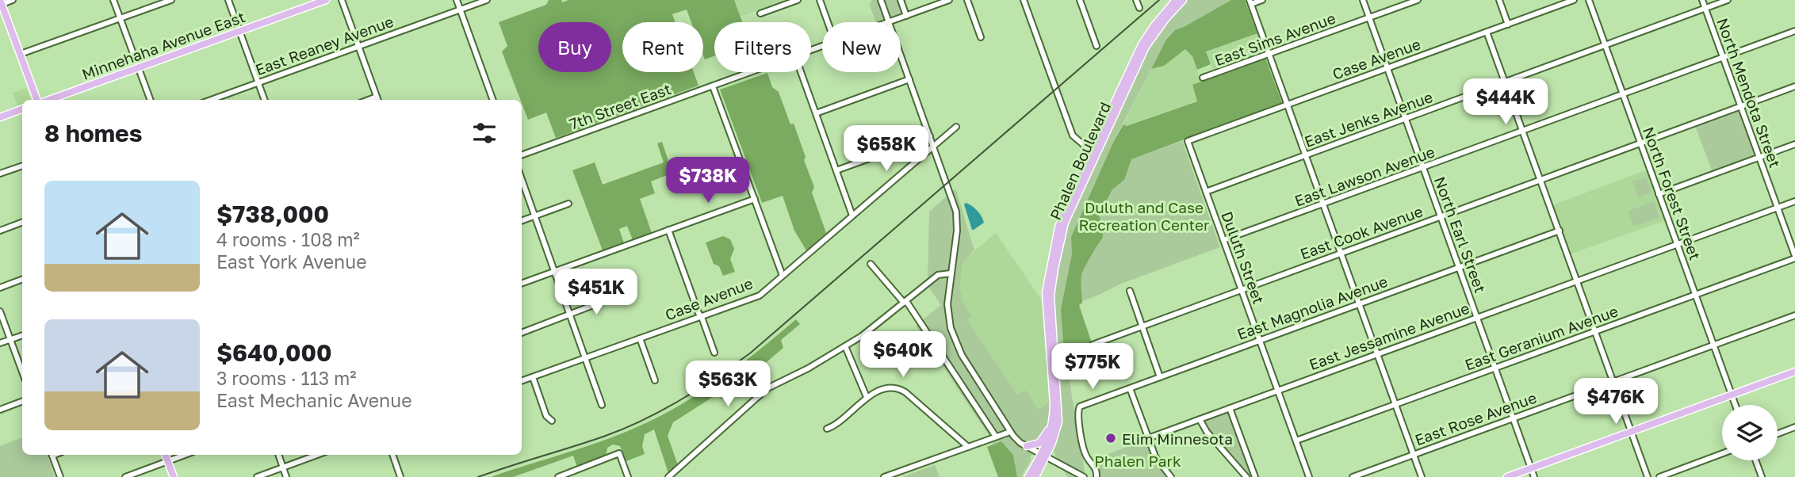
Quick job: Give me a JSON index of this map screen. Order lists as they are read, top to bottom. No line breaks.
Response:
{"streets":{"main road":["Minnehaha Avenue East","Phalen Boulevard"],"street":["East Sims Avenue","East Reaney Avenue","Case Avenue","North Mendota Street","7th Street East","East Jenks Avenue","East Lawson Avenue","North Forest Street","East Cook Avenue","North Earl Street","Duluth Street","East Magnolia Avenue","East Jessamine Avenue","East Geranium Avenue","East Rose Avenue"]},"crossings":[["East Sims Avenue","North Earl Street"],["Case Avenue","North Earl Street"],["Case Avenue","Duluth Street"],["North Mendota Street","East Jenks Avenue"],["North Mendota Street","East Lawson Avenue"],["North Mendota Street","East Cook Avenue"],["North Mendota Street","East Jessamine Avenue"],["North Mendota Street","East Geranium Avenue"],["East Jenks Avenue","North Forest Street"],["East Jenks Avenue","North Earl Street"],["East Jenks Avenue","Duluth Street"],["East Lawson Avenue","North Forest Street"],["East Lawson Avenue","North Earl Street"],["East Lawson Avenue","Duluth Street"],["North Forest Street","East Cook Avenue"],["North Forest Street","East Jessamine Avenue"],["North Forest Street","East Geranium Avenue"],["North Forest Street","East Rose Avenue"],["East Cook Avenue","North Earl Street"],["East Cook Avenue","Duluth Street"],["North Earl Street","East Magnolia Avenue"],["North Earl Street","East Jessamine Avenue"],["North Earl Street","East Geranium Avenue"],["North Earl Street","East Rose Avenue"],["Duluth Street","East Magnolia Avenue"],["Duluth Street","East Jessamine Avenue"],["Duluth Street","East Geranium Avenue"]],"parks":["Duluth and Case Recreation Center","Phalen Park"],"places":["Elim Minnesota"],"page":{"chip":["Buy","Rent","Filters","New"],"price":["$444K","$658K","$738K","$451K","$640K","$775K","$563K","$476K"],"heading":"8 homes","list":[{"name":"$738,000","note":"4 rooms · 108 m² · East York Avenue"},{"name":"$640,000","note":"3 rooms · 113 m² · East Mechanic Avenue"}]}}
